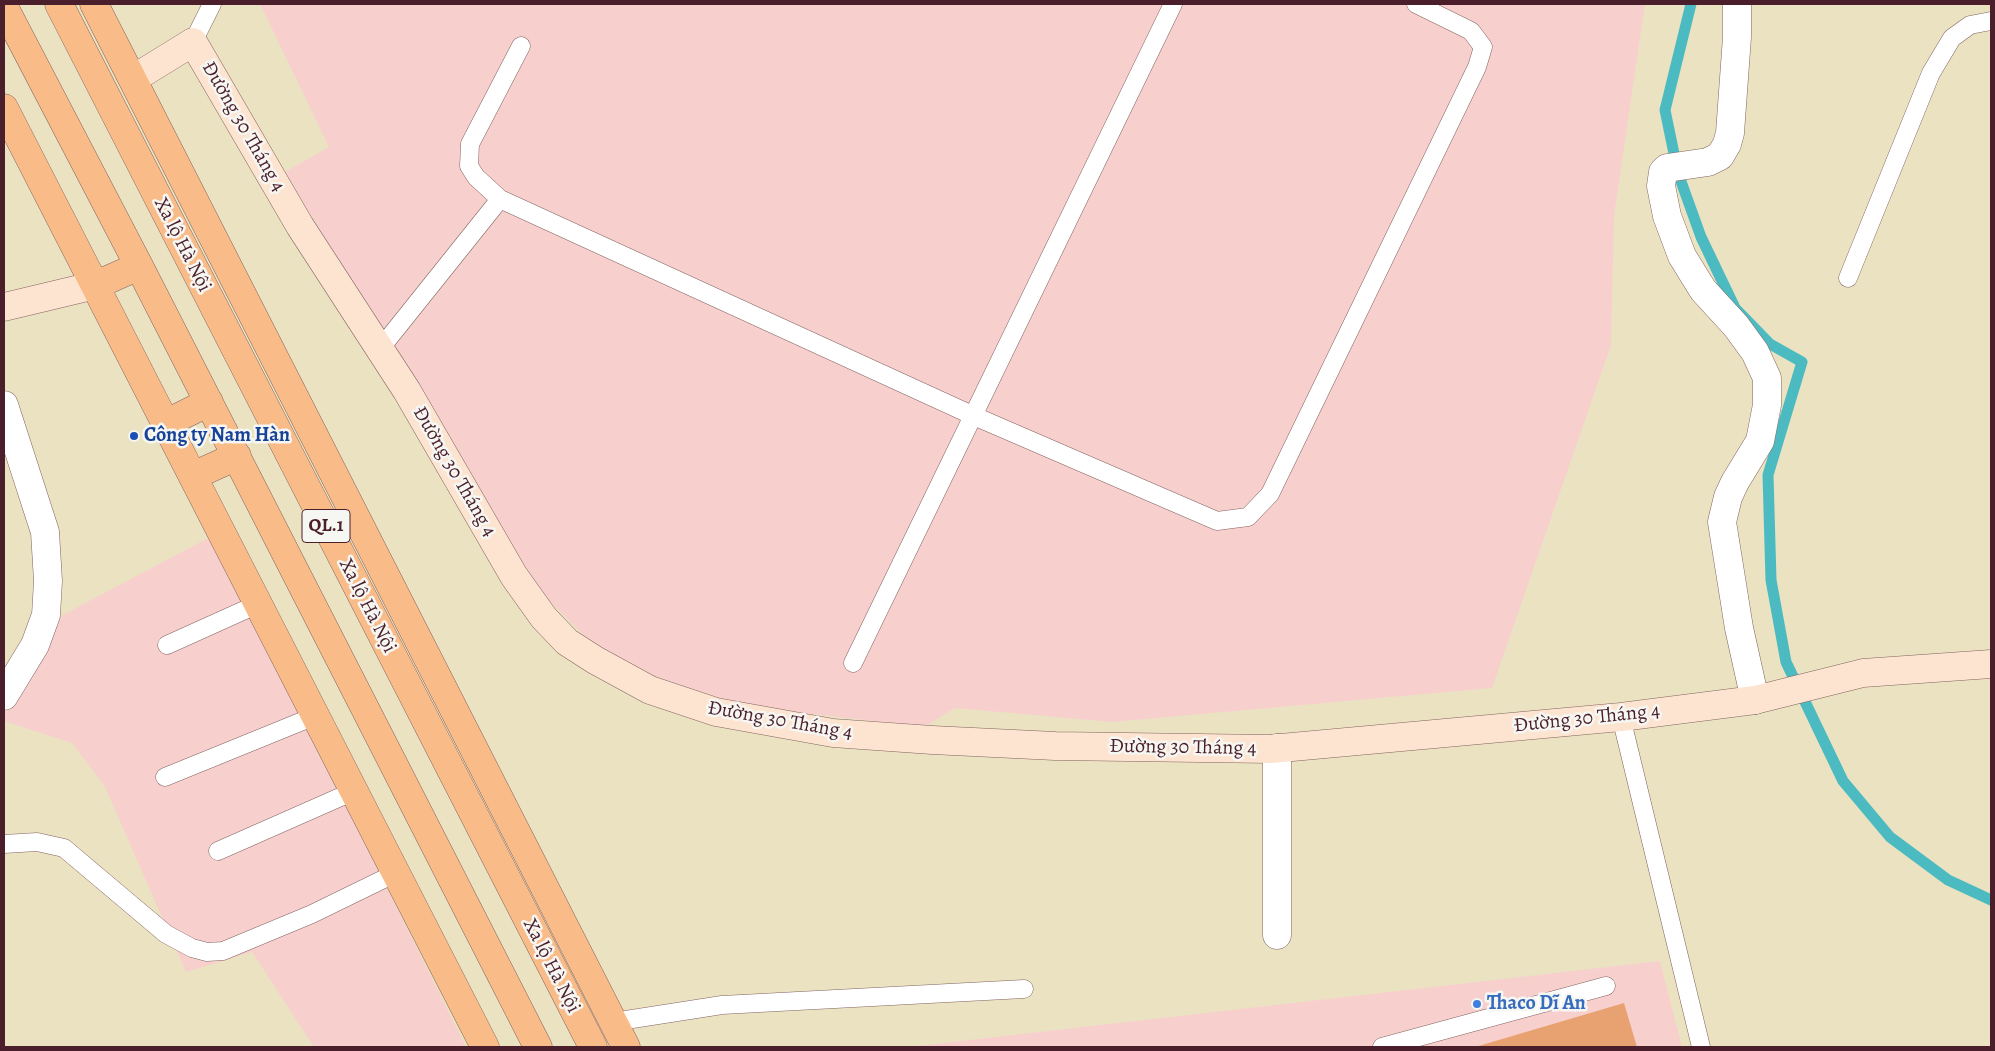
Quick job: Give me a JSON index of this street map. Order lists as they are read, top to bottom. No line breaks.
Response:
{"streets":{"highway":["Xa lộ Hà Nội","QL.1"],"street":["Đường 30 Tháng 4"]},"crossings":[["Đường 30 Tháng 4","Xa lộ Hà Nội"]],"places":["Công ty Nam Hàn","Thaco Dĩ An"]}
